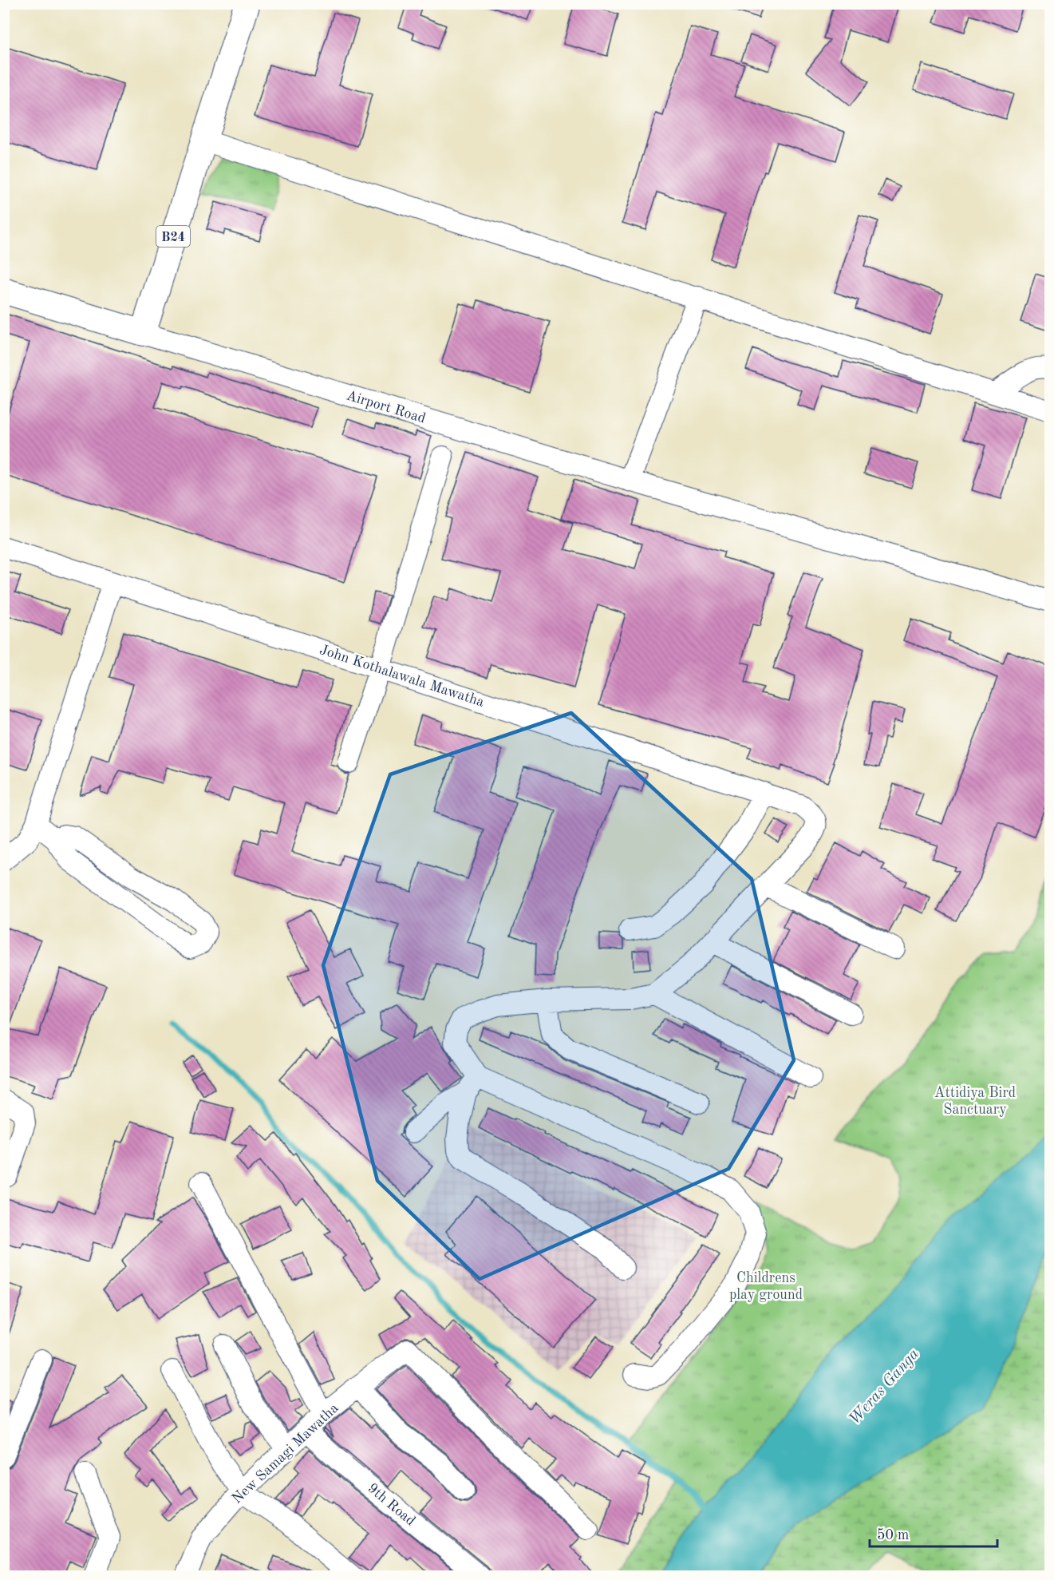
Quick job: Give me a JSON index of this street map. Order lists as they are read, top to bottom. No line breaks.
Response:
{"streets":{"main road":["B24"],"street":["Airport Road","John Kothalawala Mawatha","New Samagi Mawatha","9th Road"]},"crossings":[["B24","Airport Road"],["New Samagi Mawatha","9th Road"]],"water":["Weras Ganga"],"parks":["Attidiya Bird Sanctuary","Childrens play ground"],"scale_bar":"50 m"}
